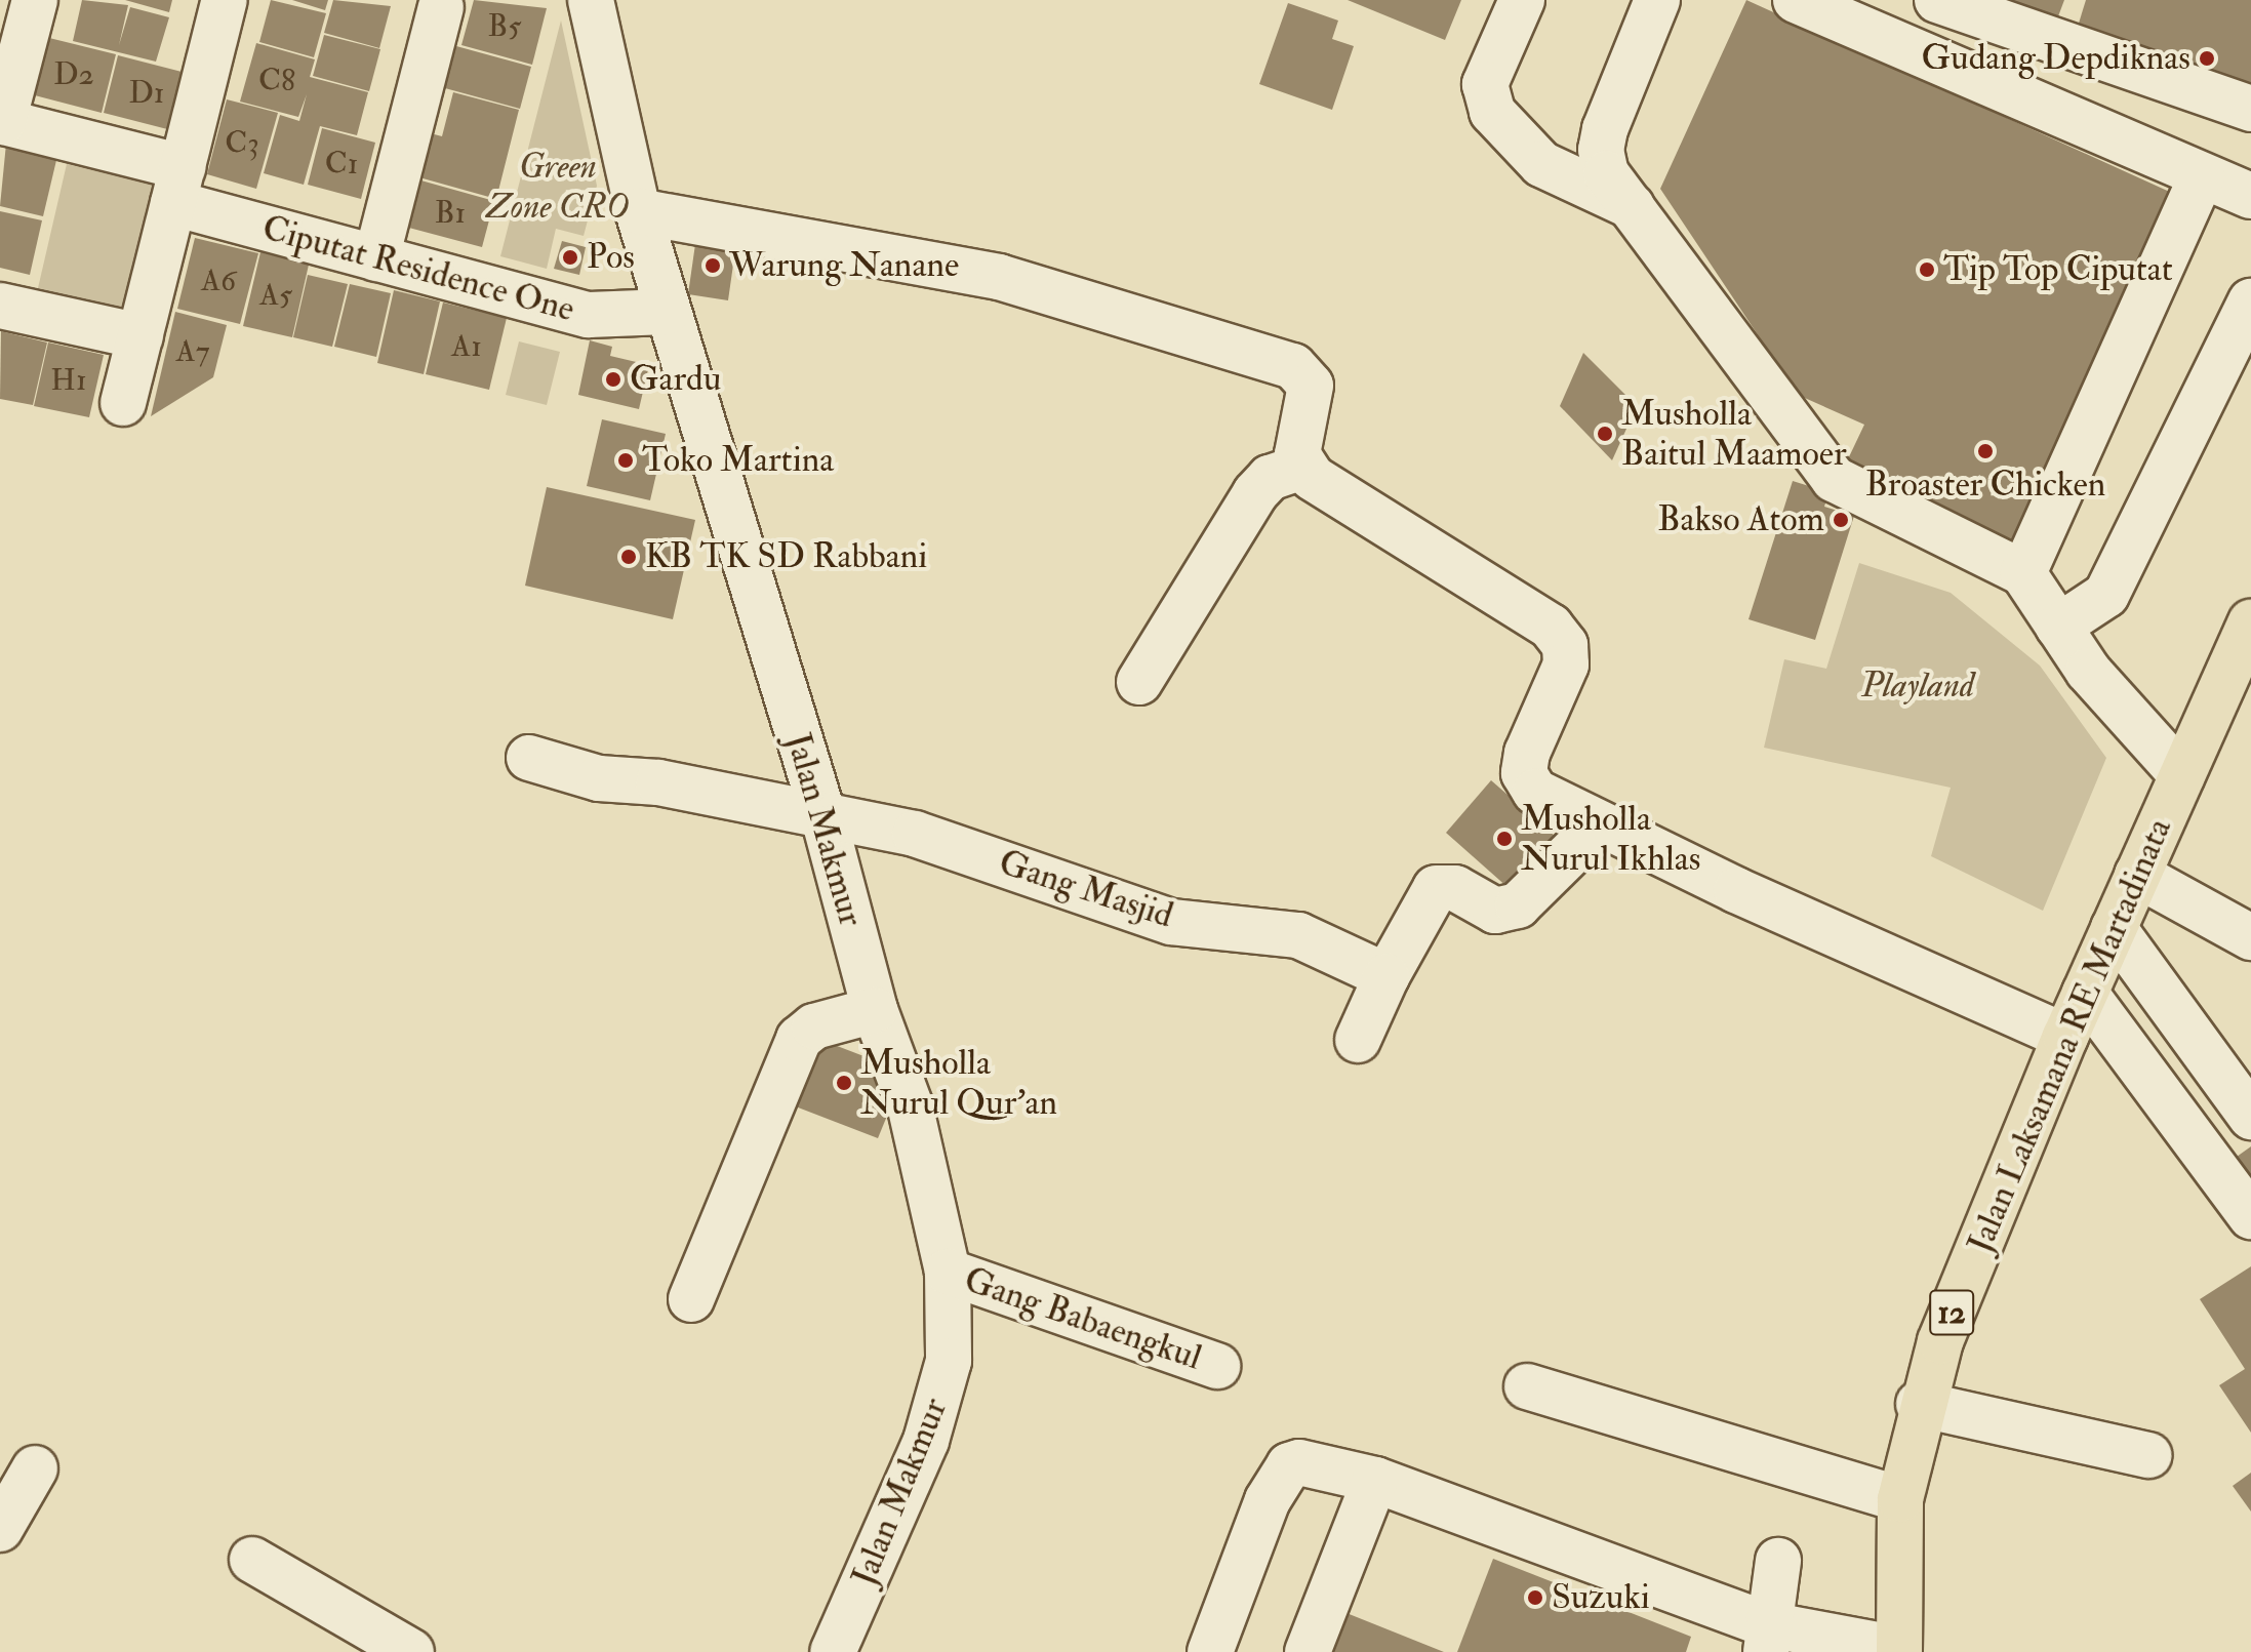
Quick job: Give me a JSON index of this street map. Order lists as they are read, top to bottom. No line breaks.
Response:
{"streets":{"highway":["Jalan Laksamana RE Martadinata","12"],"street":["Ciputat Residence One","Jalan Makmur","Gang Masjid","Gang Babaengkul"]},"crossings":[["Ciputat Residence One","Jalan Makmur"],["Jalan Makmur","Gang Masjid"],["Jalan Makmur","Gang Babaengkul"]],"parks":["Green Zone CRO","Playland"],"places":["Gudang Depdiknas","Pos","Warung Nanane","Tip Top Ciputat","Gardu","Musholla Baitul Maamoer","Broaster Chicken","Toko Martina","Bakso Atom","KB TK SD Rabbani","Musholla Nurul Ikhlas","Musholla Nurul Qur'an","Suzuki"],"house_numbers":["B5","D2","C8","D1","C3","C1","B1","A6","A5","A1","A7","H1"]}
